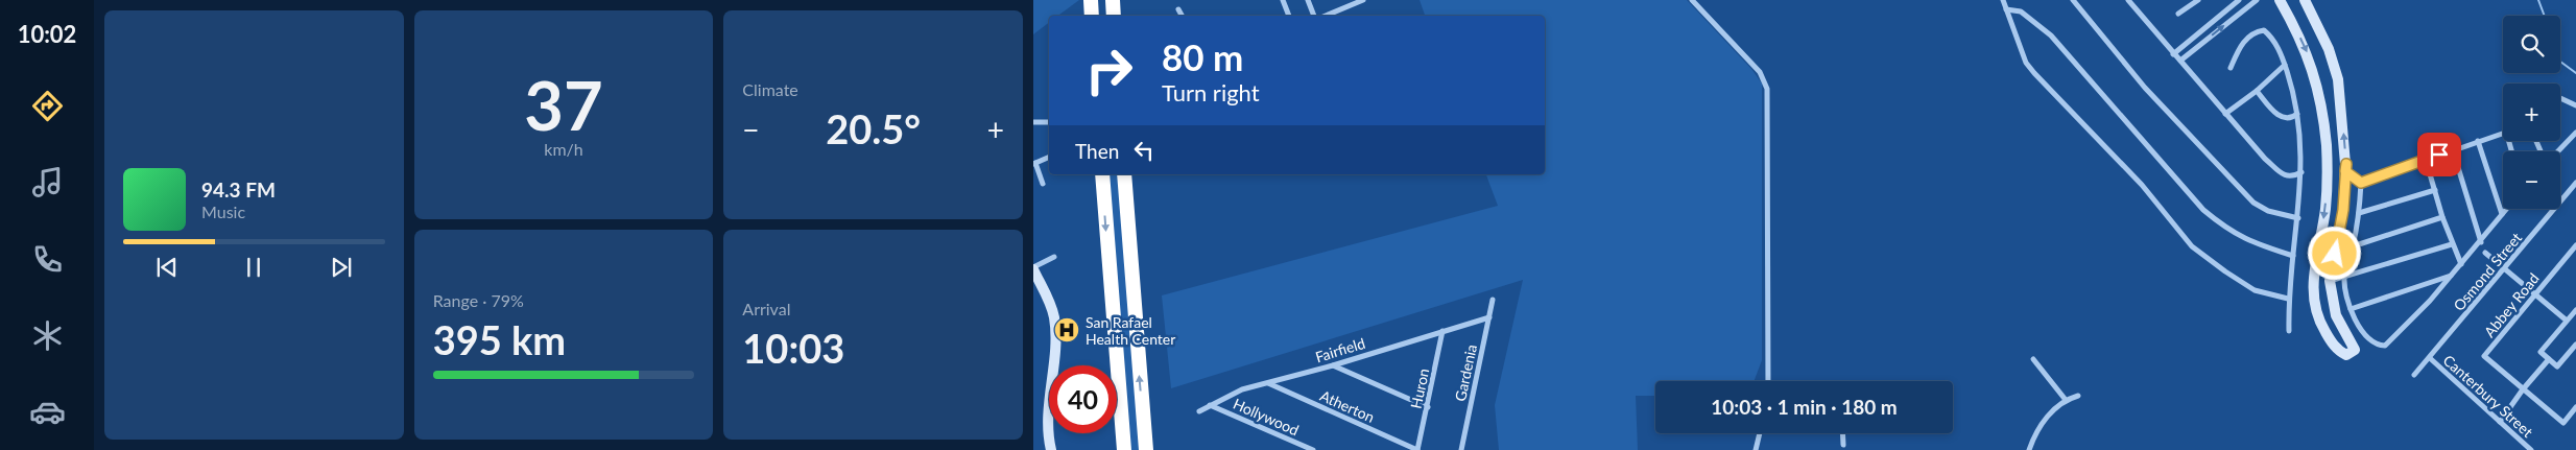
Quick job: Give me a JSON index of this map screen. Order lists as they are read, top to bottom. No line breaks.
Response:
{"streets":{"street":["Osmond Street","Abbey Road","Fairfield","Gardenia","Huron","Canterbury Street","Atherton","Hollywood"]},"crossings":[["Osmond Street","Canterbury Street"],["Fairfield","Gardenia"],["Fairfield","Huron"],["Fairfield","Atherton"],["Fairfield","Hollywood"],["Huron","Atherton"]],"places":{"hospital":["San Rafael Health Center"]},"page":{"tabs":"10:02","tile":[["37","km/h"],"Climate",["Range · 79%","395 km"],["Arrival","10:03"]],"map_buttons":["+","−"],"turn":["80 m","Turn right"],"heat":["−","20.5°","+"],"then":"Then","song":["94.3 FM","Music"],"limit":"40","trip":"10:03 · 1 min · 180 m"}}
